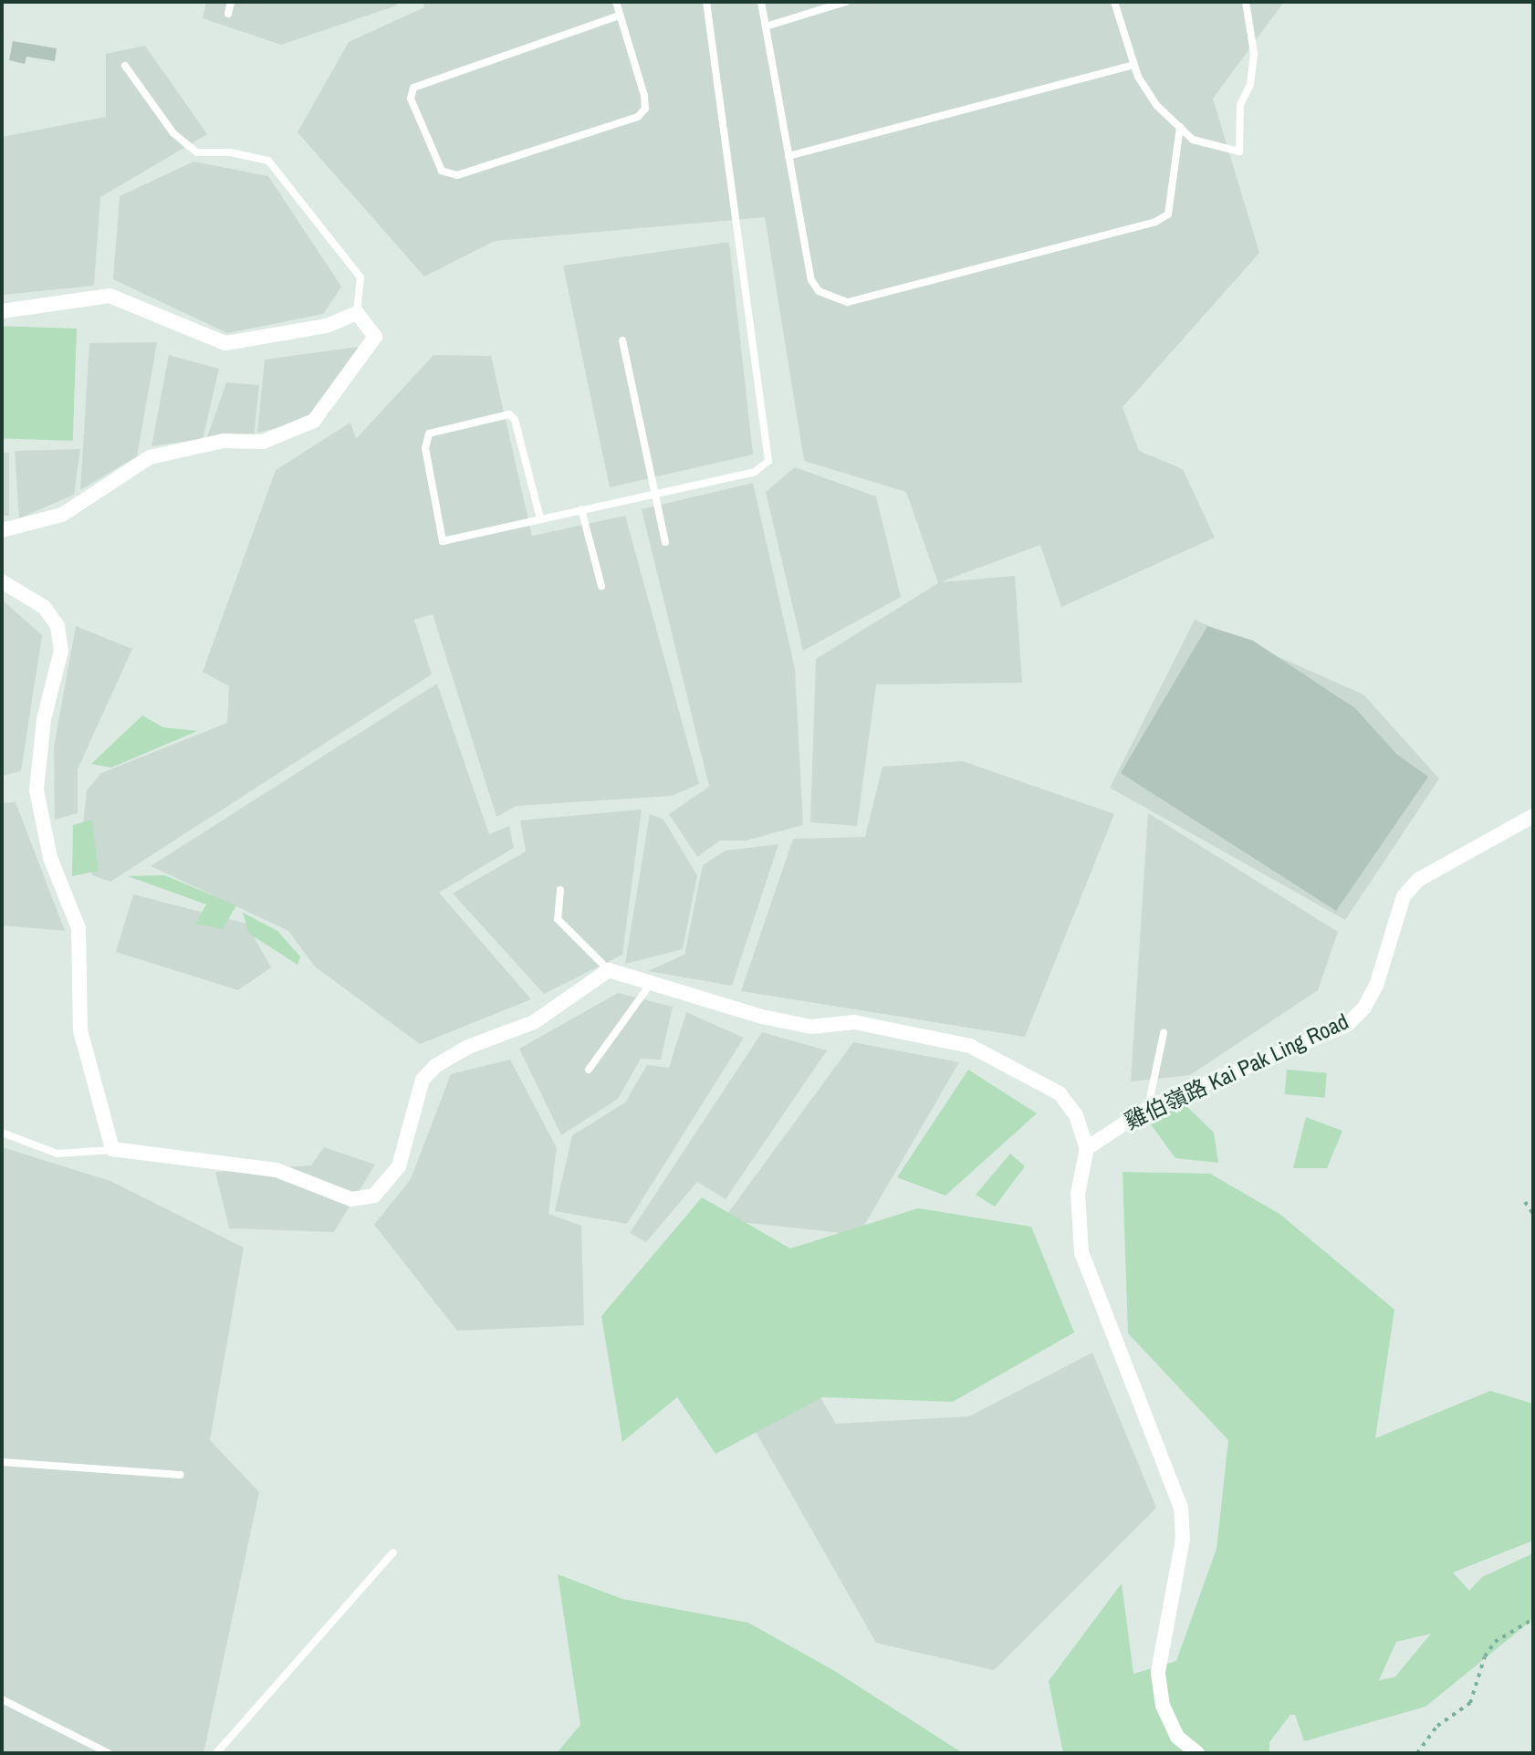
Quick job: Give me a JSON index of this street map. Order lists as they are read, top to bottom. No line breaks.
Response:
{"streets":{"street":["雞伯嶺路 Kai Pak Ling Road"]}}
